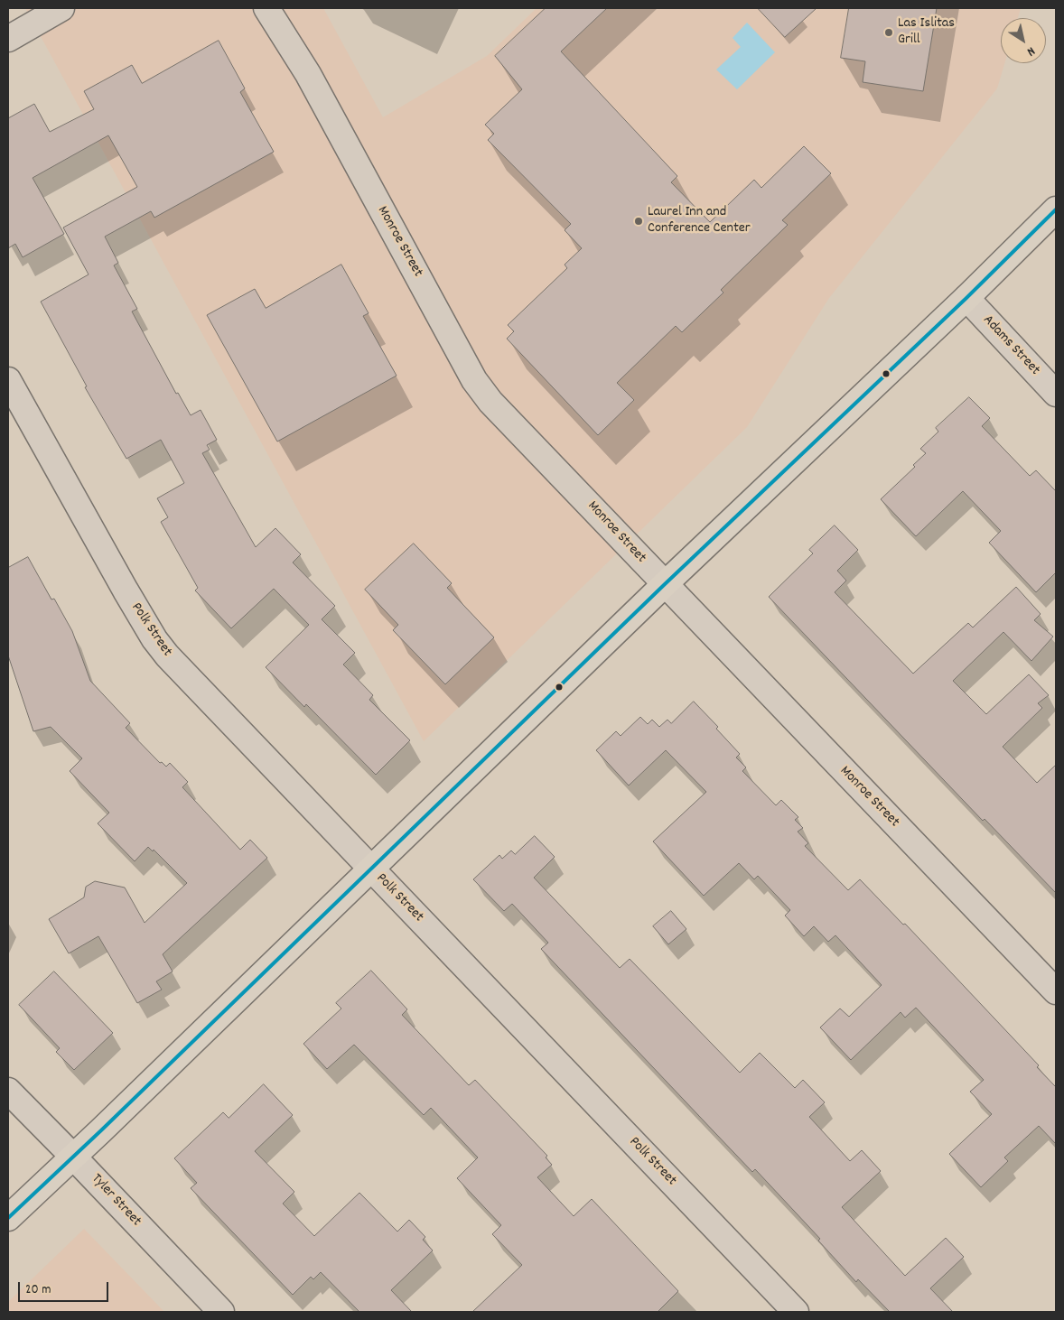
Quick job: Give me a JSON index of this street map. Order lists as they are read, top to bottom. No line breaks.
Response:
{"streets":{"street":["Monroe Street","Adams Street","Polk Street","Tyler Street"]},"places":["Las Islitas Grill","Laurel Inn and Conference Center"],"scale_bar":"20 m","north":"bottom right"}
